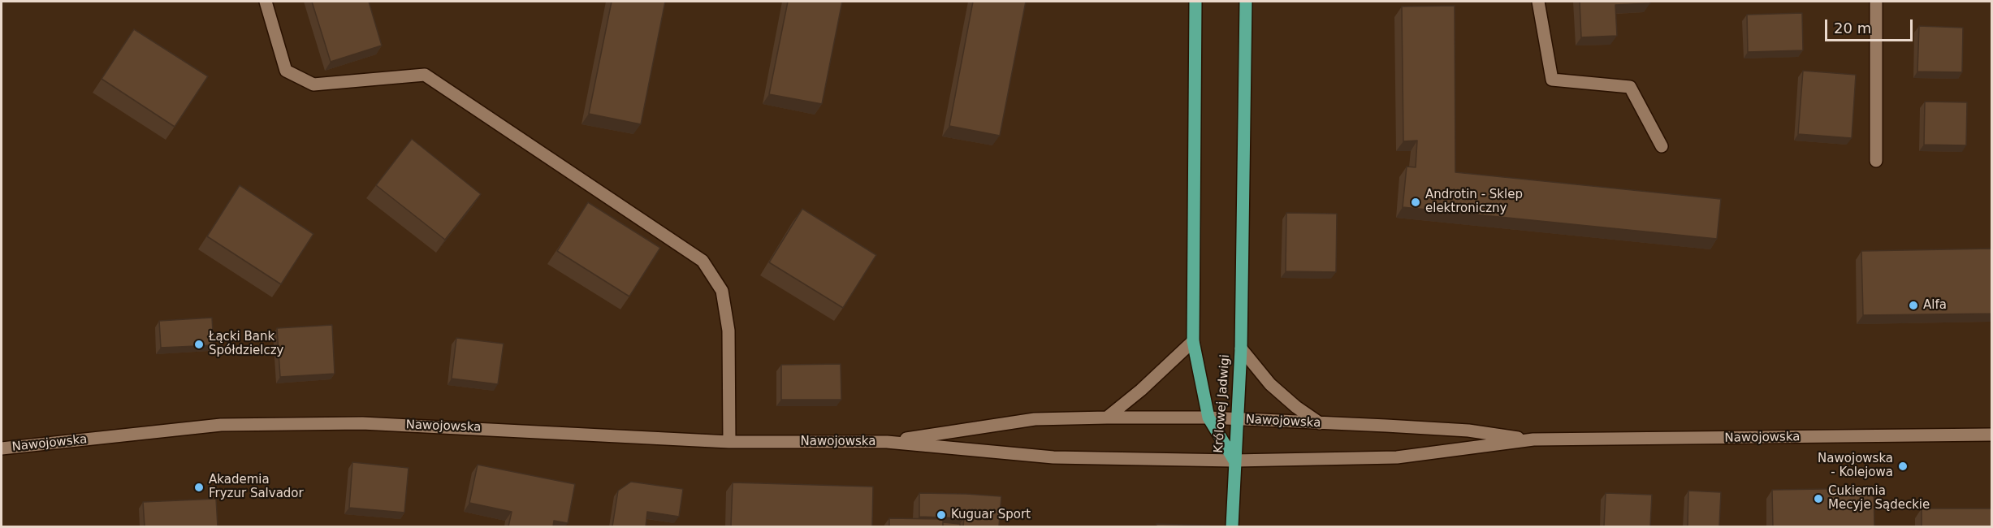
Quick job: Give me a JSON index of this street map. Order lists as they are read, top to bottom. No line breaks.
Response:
{"streets":{"main road":["Królowej Jadwigi"],"street":["Nawojowska"]},"crossings":[["Królowej Jadwigi","Nawojowska"]],"places":["Androtin - Sklep elektroniczny","Alfa","Łącki Bank Spółdzielczy","Nawojowska - Kolejowa","Akademia Fryzur Salvador","Cukiernia Mecyje Sądeckie","Kuguar Sport"],"scale_bar":"20 m"}
